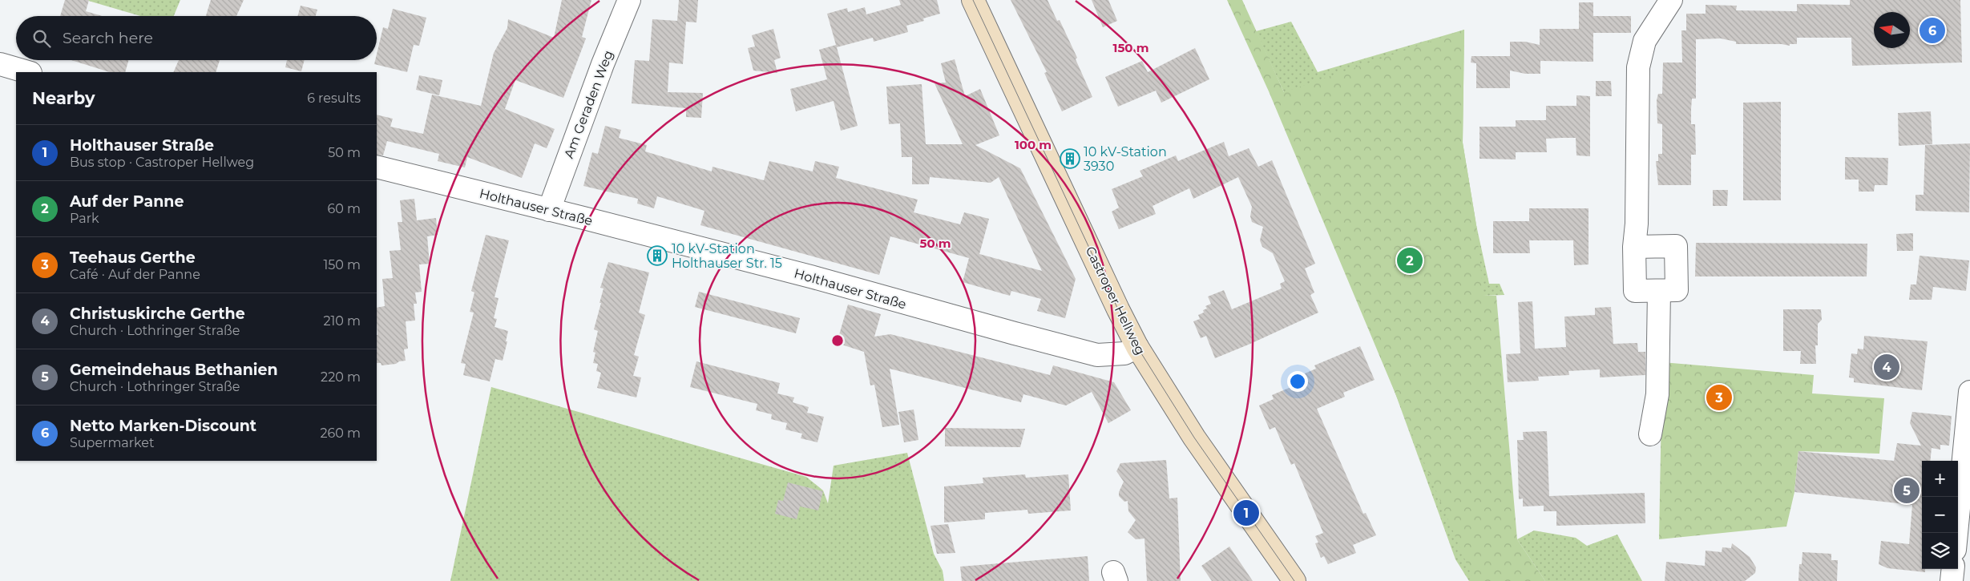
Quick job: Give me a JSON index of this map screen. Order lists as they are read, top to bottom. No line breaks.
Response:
{"streets":{"main road":["Castroper Hellweg"],"street":["Am Geraden Weg","Holthauser Straße"]},"crossings":[["Am Geraden Weg","Holthauser Straße"],["Holthauser Straße","Castroper Hellweg"]],"places":{"building":["10 kV-Station 3930","10 kV-Station Holthauser Str. 15"]},"north":"left","page":{"pins":["6","2","4","3","5","1"],"search":"Search here","heading":["Nearby","6 results"],"list":[{"mark":"1","name":"Holthauser Straße","note":"Bus stop · Castroper Hellweg","value":"50 m"},{"mark":"2","name":"Auf der Panne","note":"Park","value":"60 m"},{"mark":"3","name":"Teehaus Gerthe","note":"Café · Auf der Panne","value":"150 m"},{"mark":"4","name":"Christuskirche Gerthe","note":"Church · Lothringer Straße","value":"210 m"},{"mark":"5","name":"Gemeindehaus Bethanien","note":"Church · Lothringer Straße","value":"220 m"},{"mark":"6","name":"Netto Marken-Discount","note":"Supermarket","value":"260 m"}],"map_buttons":["+","−"]},"rings":["150 m","100 m","50 m"]}
